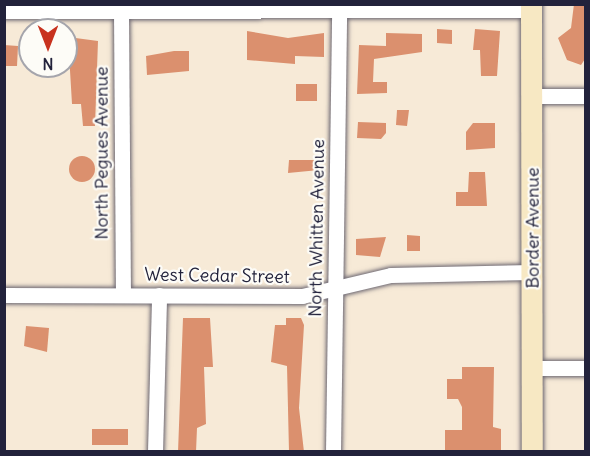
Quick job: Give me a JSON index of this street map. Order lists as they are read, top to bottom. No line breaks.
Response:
{"streets":{"street":["North Pegues Avenue","North Whitten Avenue","Border Avenue","West Cedar Street"]},"crossings":[["North Pegues Avenue","West Cedar Street"],["North Whitten Avenue","West Cedar Street"],["Border Avenue","West Cedar Street"]],"north":"bottom"}
